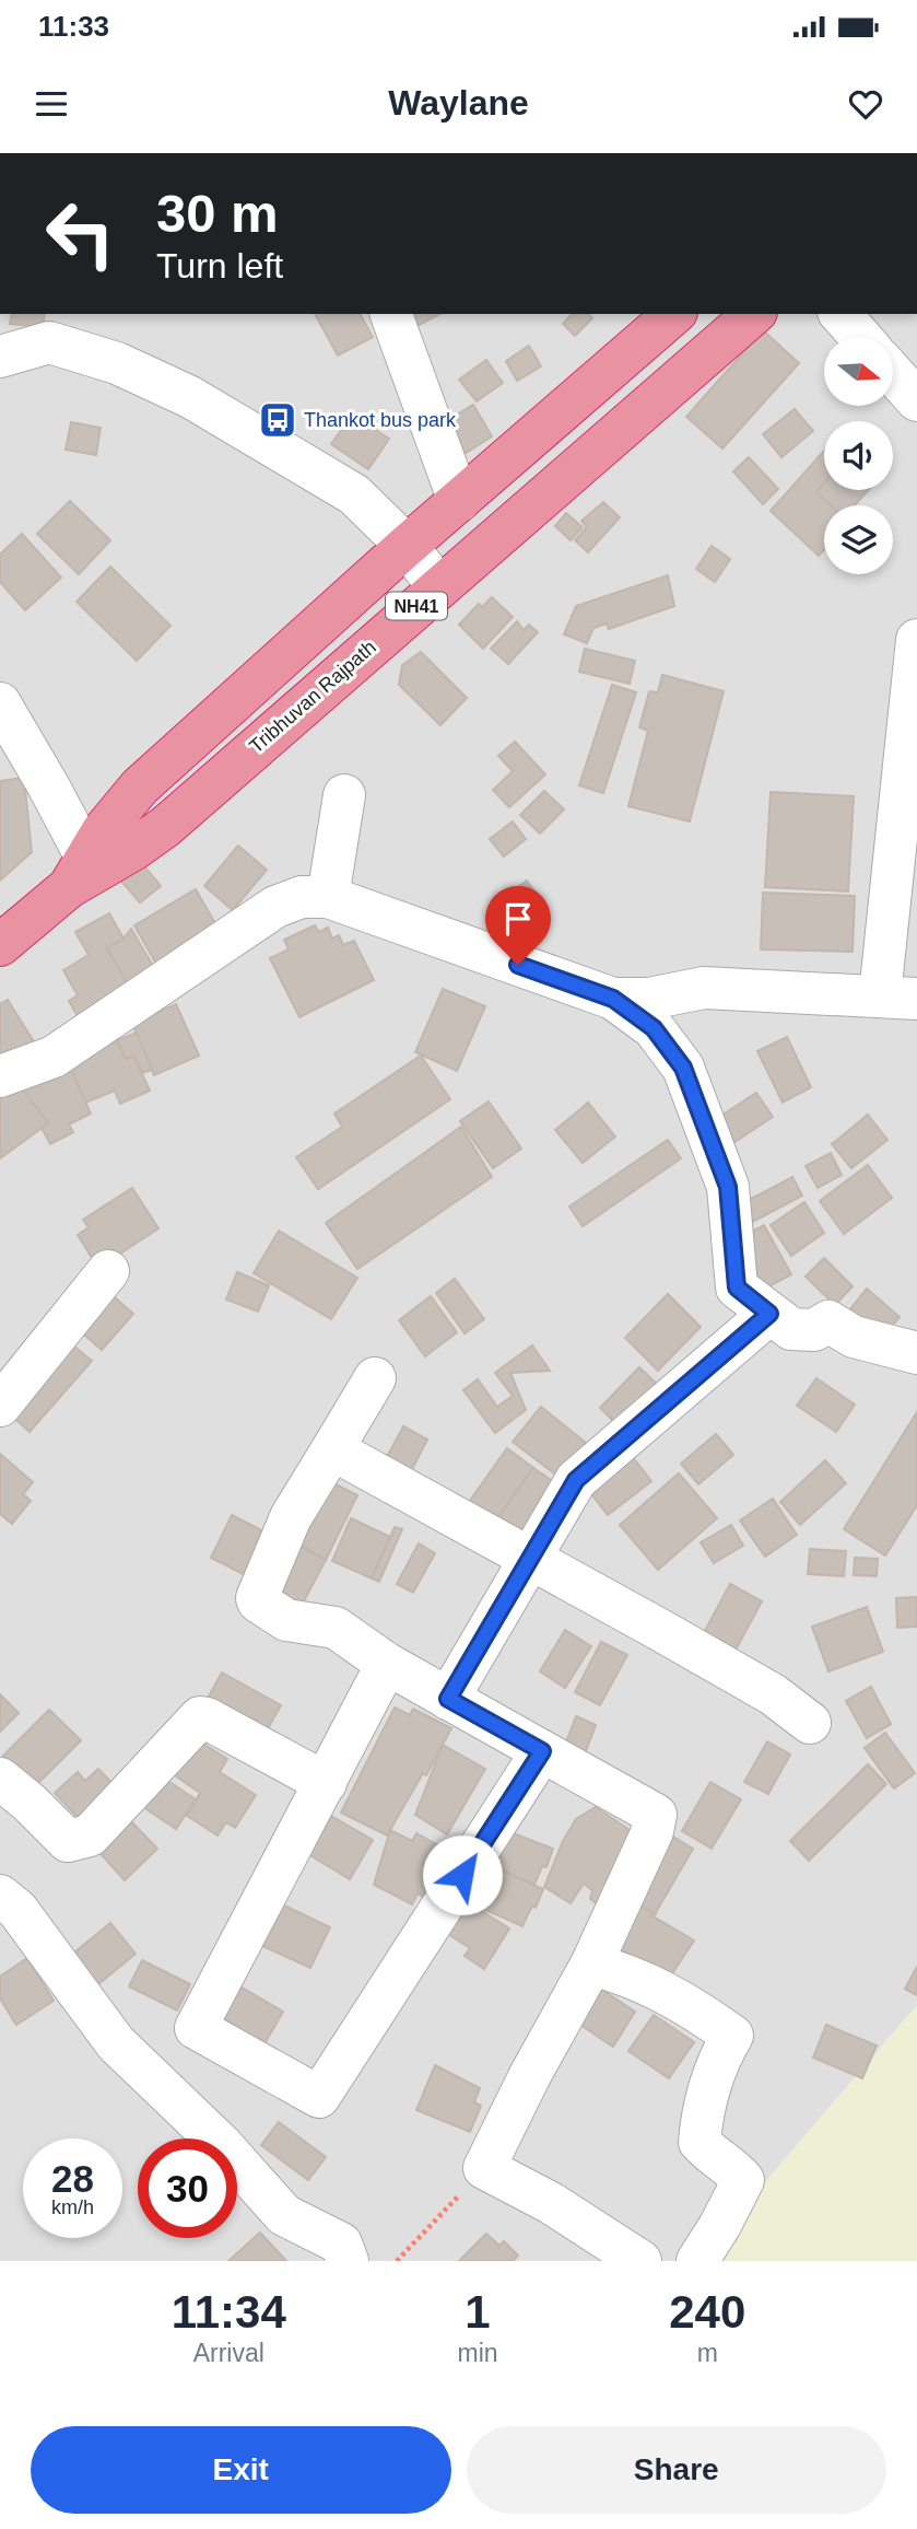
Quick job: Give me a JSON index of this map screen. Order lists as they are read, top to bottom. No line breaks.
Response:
{"streets":{"highway":["NH41","Tribhuvan Rajpath"]},"places":{"bus stop":["Thankot bus park"]},"north":"right","page":{"status":"11:33","header":"Waylane","turn":["30 m","Turn left"],"speed":"28 km/h","limit":"30","eta":["11:34","Arrival","1","min","240","m"],"buttons":["Exit","Share"]}}
